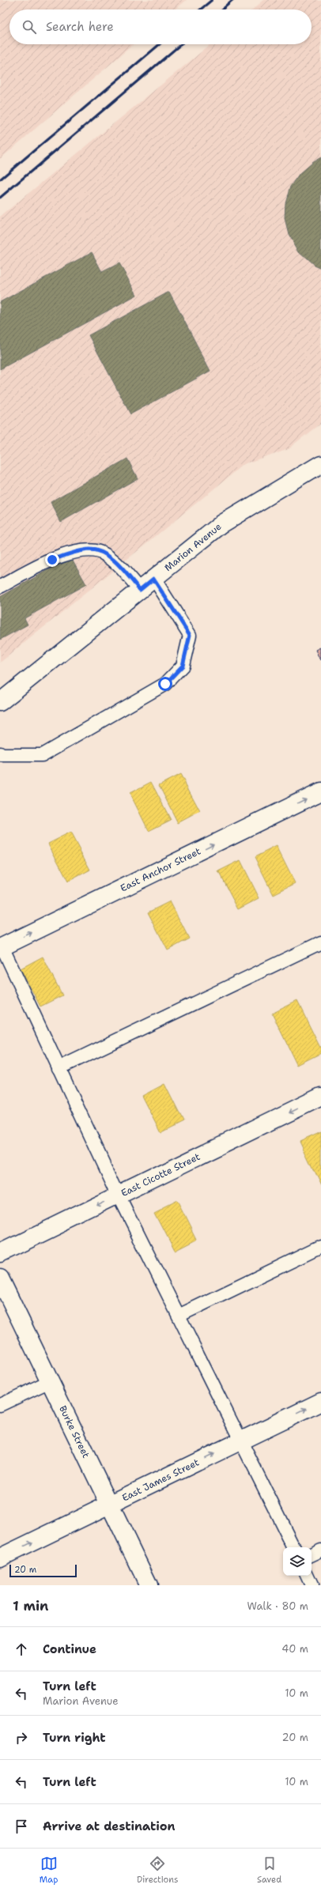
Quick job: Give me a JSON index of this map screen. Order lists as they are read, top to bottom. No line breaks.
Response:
{"streets":{"street":["Marion Avenue","East Anchor Street","East Cicotte Street","Burke Street","East James Street"]},"crossings":[["Burke Street","East James Street"]],"one_way":["East Anchor Street","East Cicotte Street","East James Street"],"scale_bar":"20 m","page":{"search":"Search here","scale":"20 m","heading":["1 min","Walk · 80 m"],"list":[["Continue","40 m"],["Turn left","Marion Avenue","10 m"],["Turn right","20 m"],["Turn left","10 m"],"Arrive at destination"],"nav":["Map","Directions","Saved"]}}
